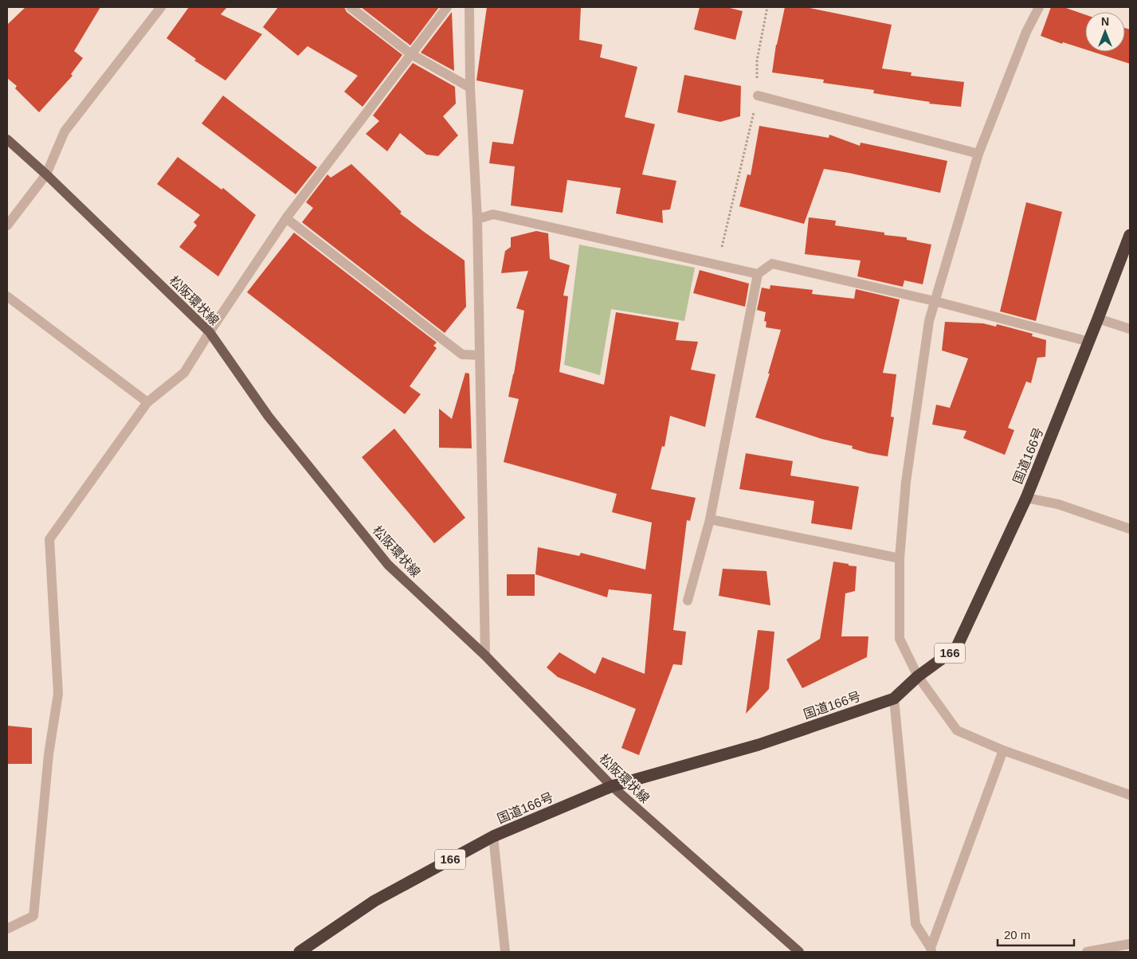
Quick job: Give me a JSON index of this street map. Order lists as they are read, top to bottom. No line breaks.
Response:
{"streets":{"highway":["国道166号","166"],"main road":["松阪環状線"]},"crossings":[["松阪環状線","国道166号"]],"scale_bar":"20 m","north":"top"}
